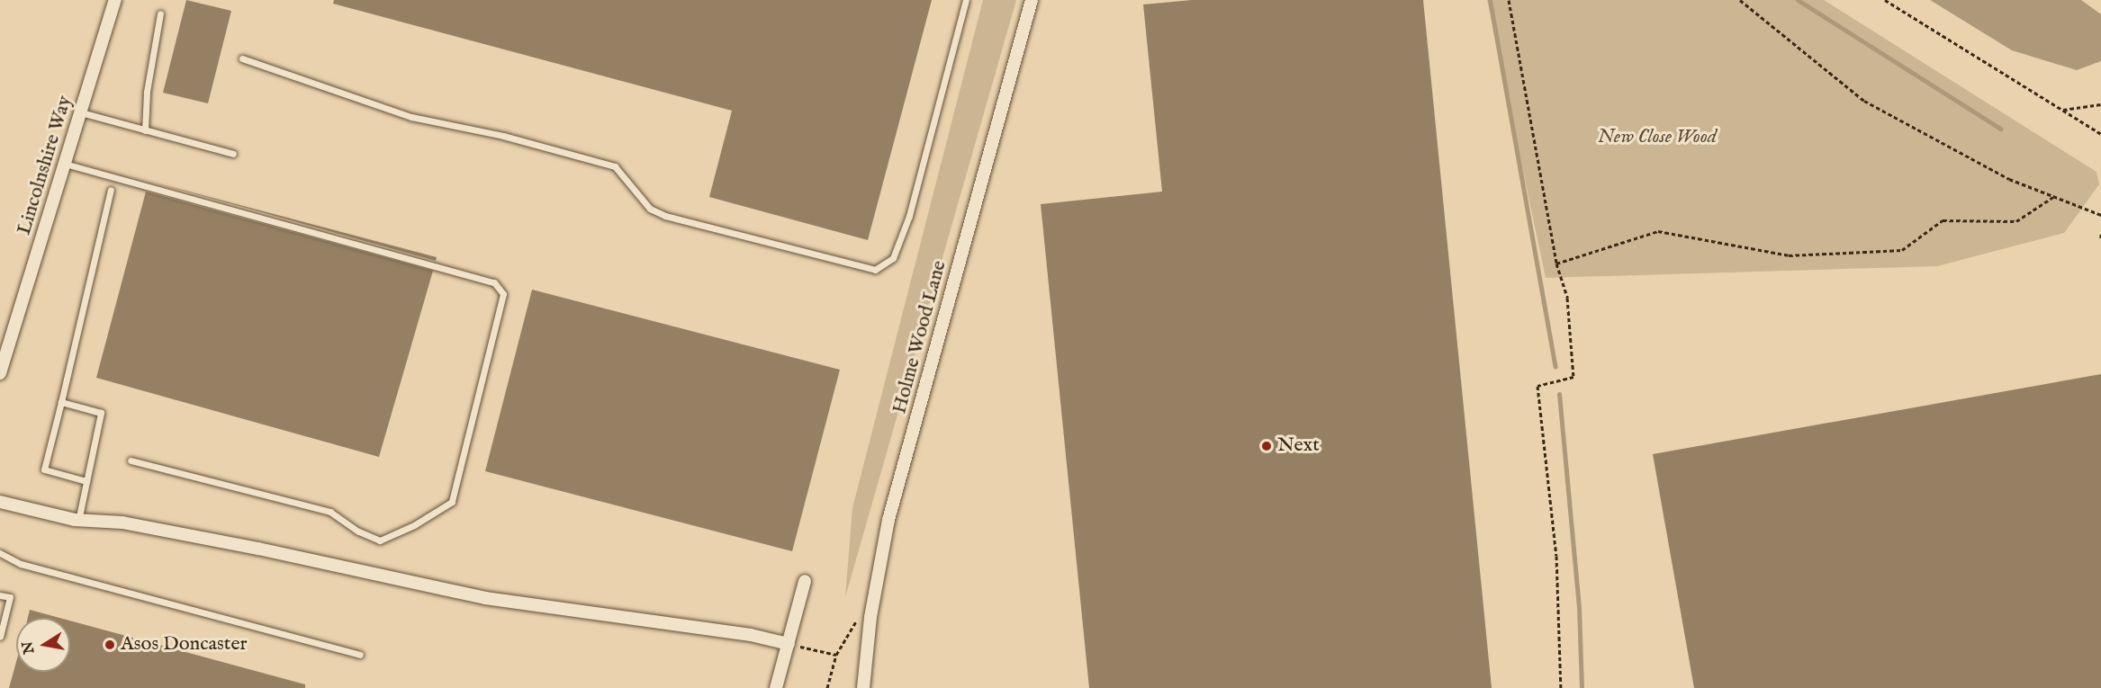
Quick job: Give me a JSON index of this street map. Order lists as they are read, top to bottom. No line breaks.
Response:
{"streets":{"street":["Lincolnshire Way","Holme Wood Lane"]},"parks":["New Close Wood"],"places":["Next","Asos Doncaster"],"north":"left"}
